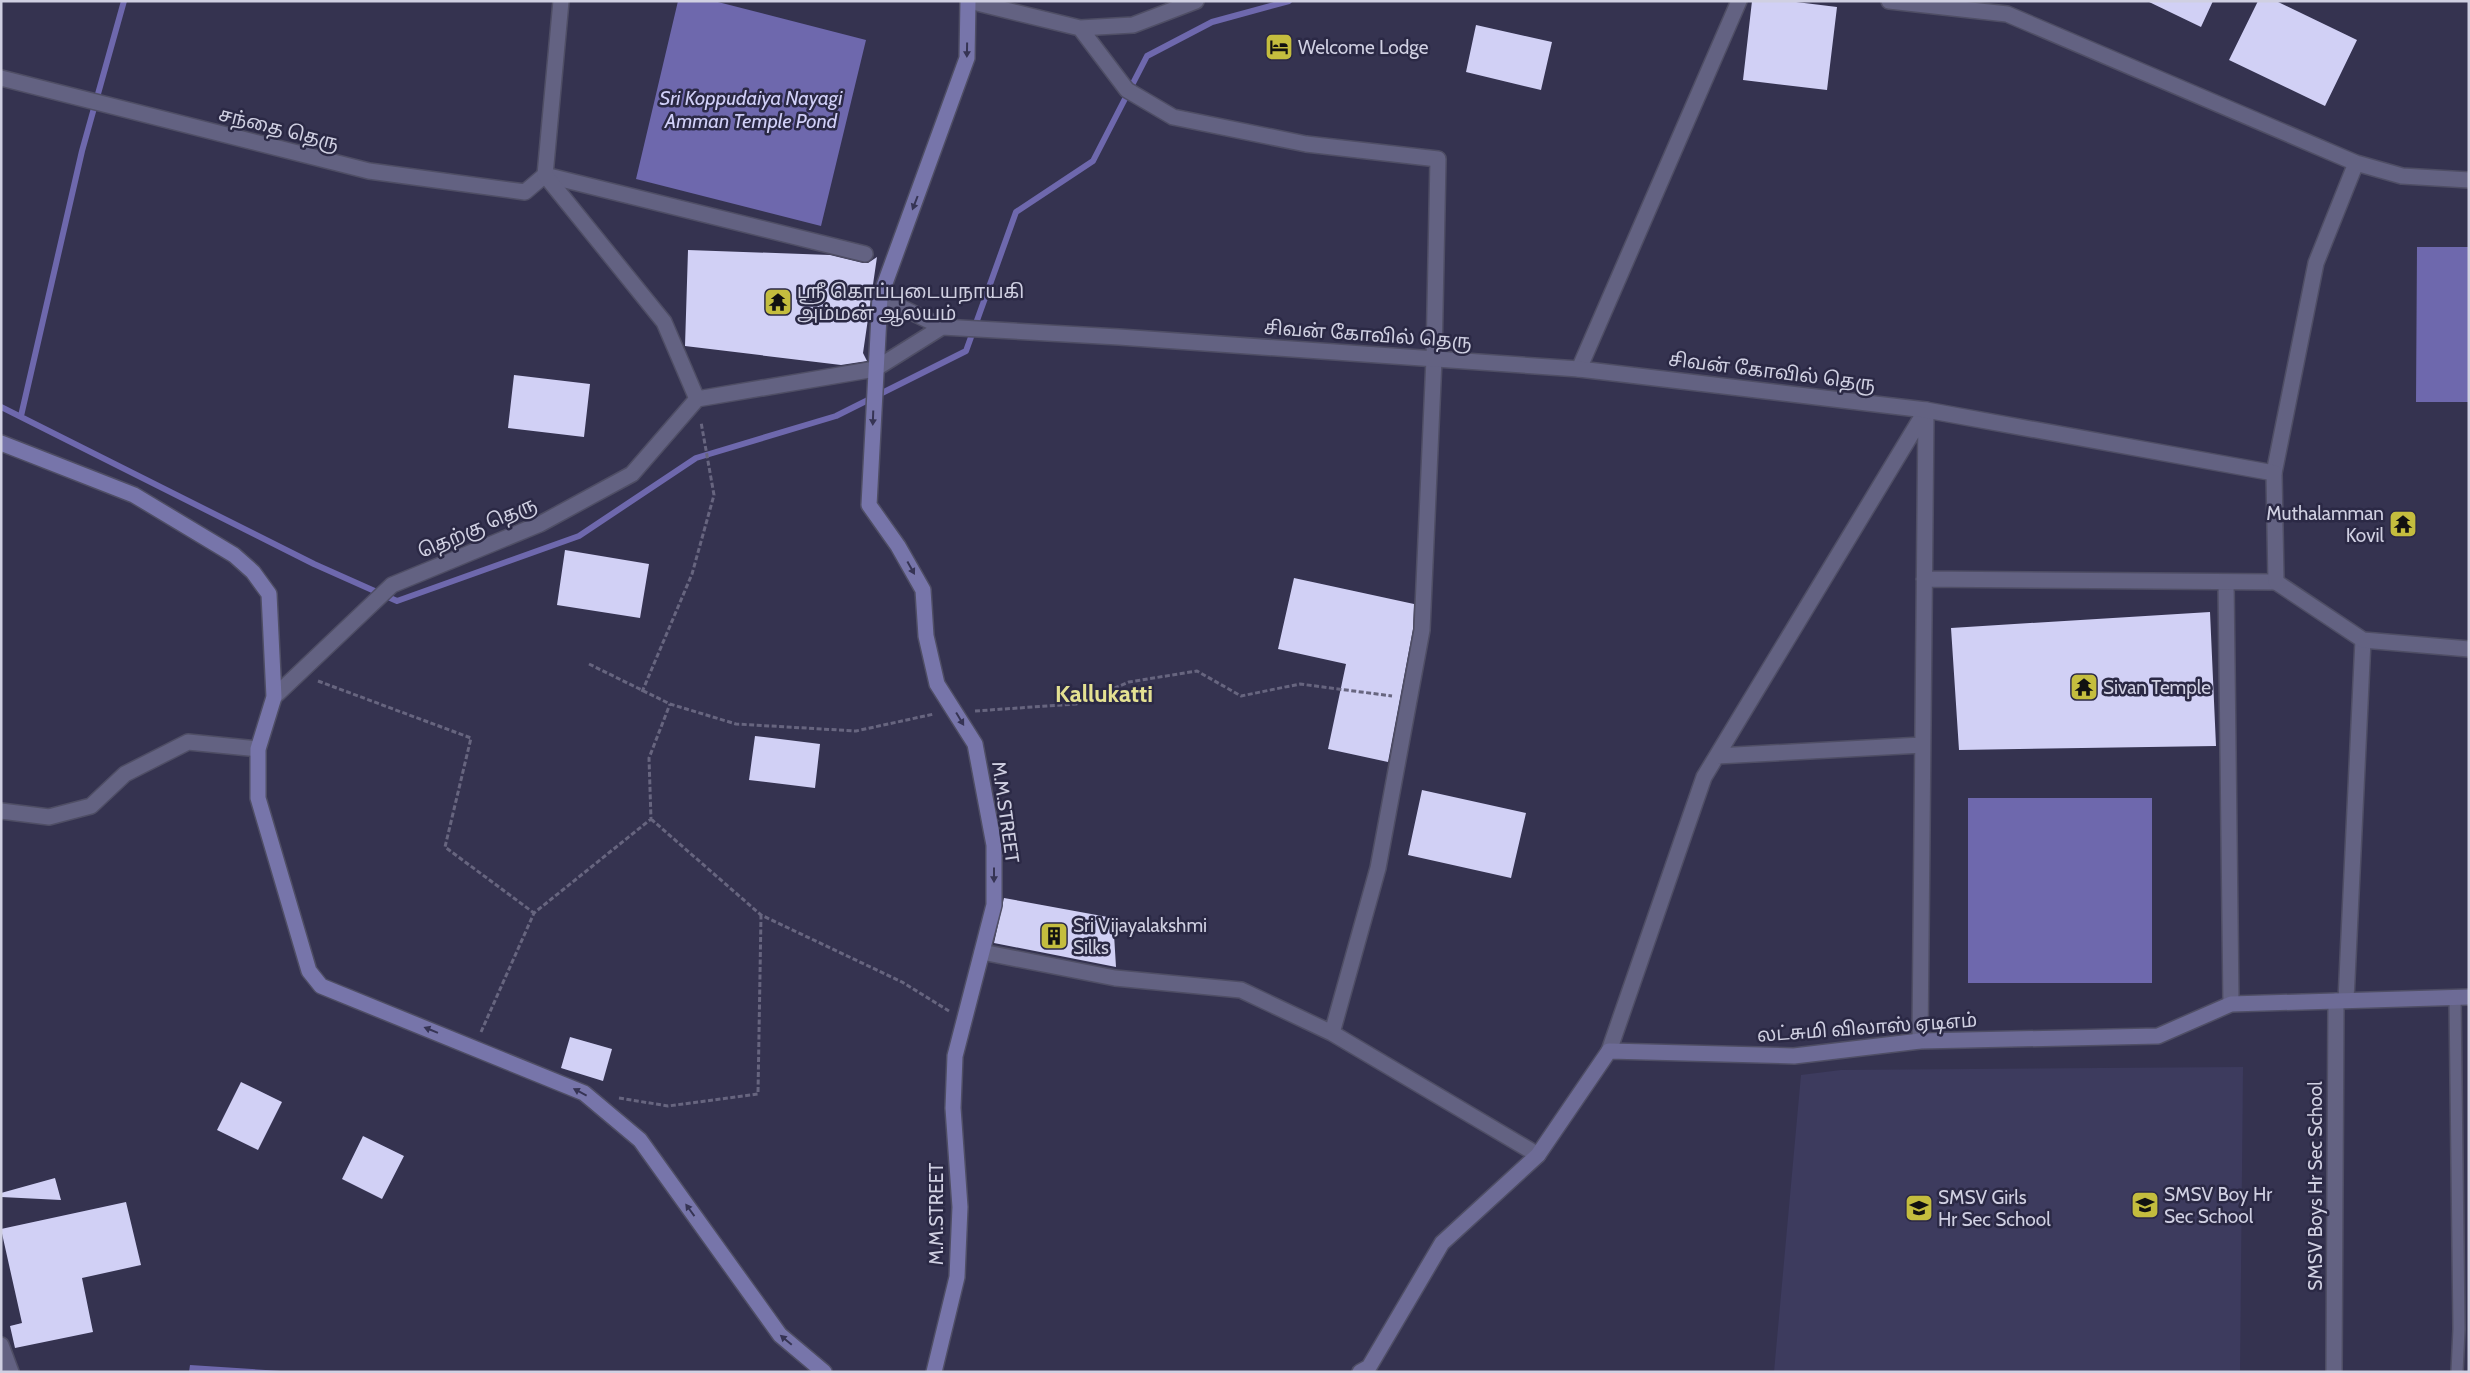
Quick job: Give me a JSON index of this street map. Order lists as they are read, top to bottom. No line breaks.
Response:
{"streets":{"main road":["M.M.STREET","லட்சுமி விலாஸ் ஏடிஎம்"],"street":["சந்தை தெரு","சிவன் கோவில் தெரு","தெற்கு தெரு","SMSV Boys Hr Sec School"]},"one_way":["M.M.STREET"],"districts":["Kallukatti"],"water":["Sri Koppudaiya Nayagi Amman Temple Pond"],"places":{"hotel":["Welcome Lodge"],"temple":["ஸ்ரீ கொப்புடையநாயகி அம்மன் ஆலயம்","Muthalamman Kovil","Sivan Temple"],"building":["Sri Vijayalakshmi Silks"],"school or university":["SMSV Boy Hr Sec School","SMSV Girls Hr Sec School"]}}
